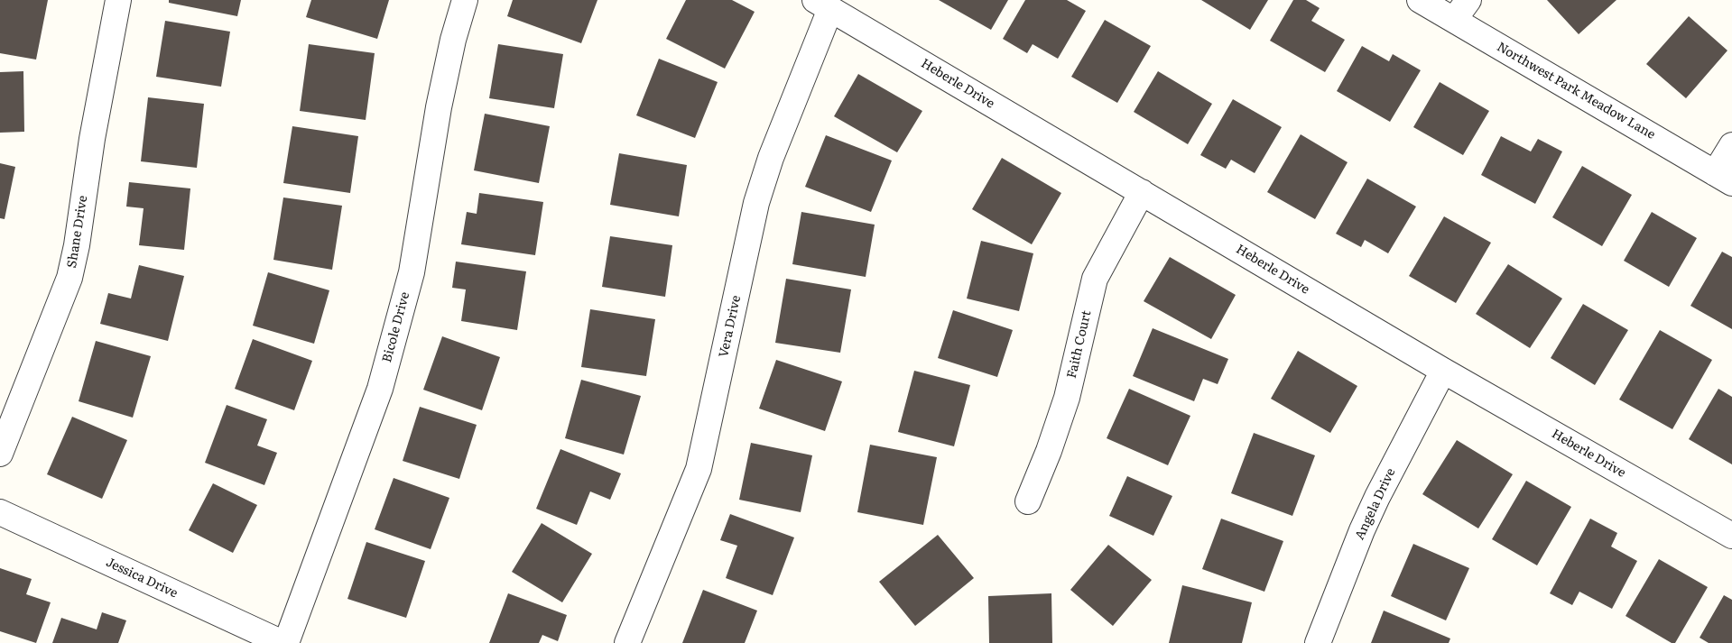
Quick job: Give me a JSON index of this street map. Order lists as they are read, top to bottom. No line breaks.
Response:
{"streets":{"street":["Heberle Drive","Northwest Park Meadow Lane","Shane Drive","Vera Drive","Bicole Drive","Faith Court","Angela Drive","Jessica Drive"]},"crossings":[["Heberle Drive","Vera Drive"],["Heberle Drive","Faith Court"],["Heberle Drive","Angela Drive"]]}
